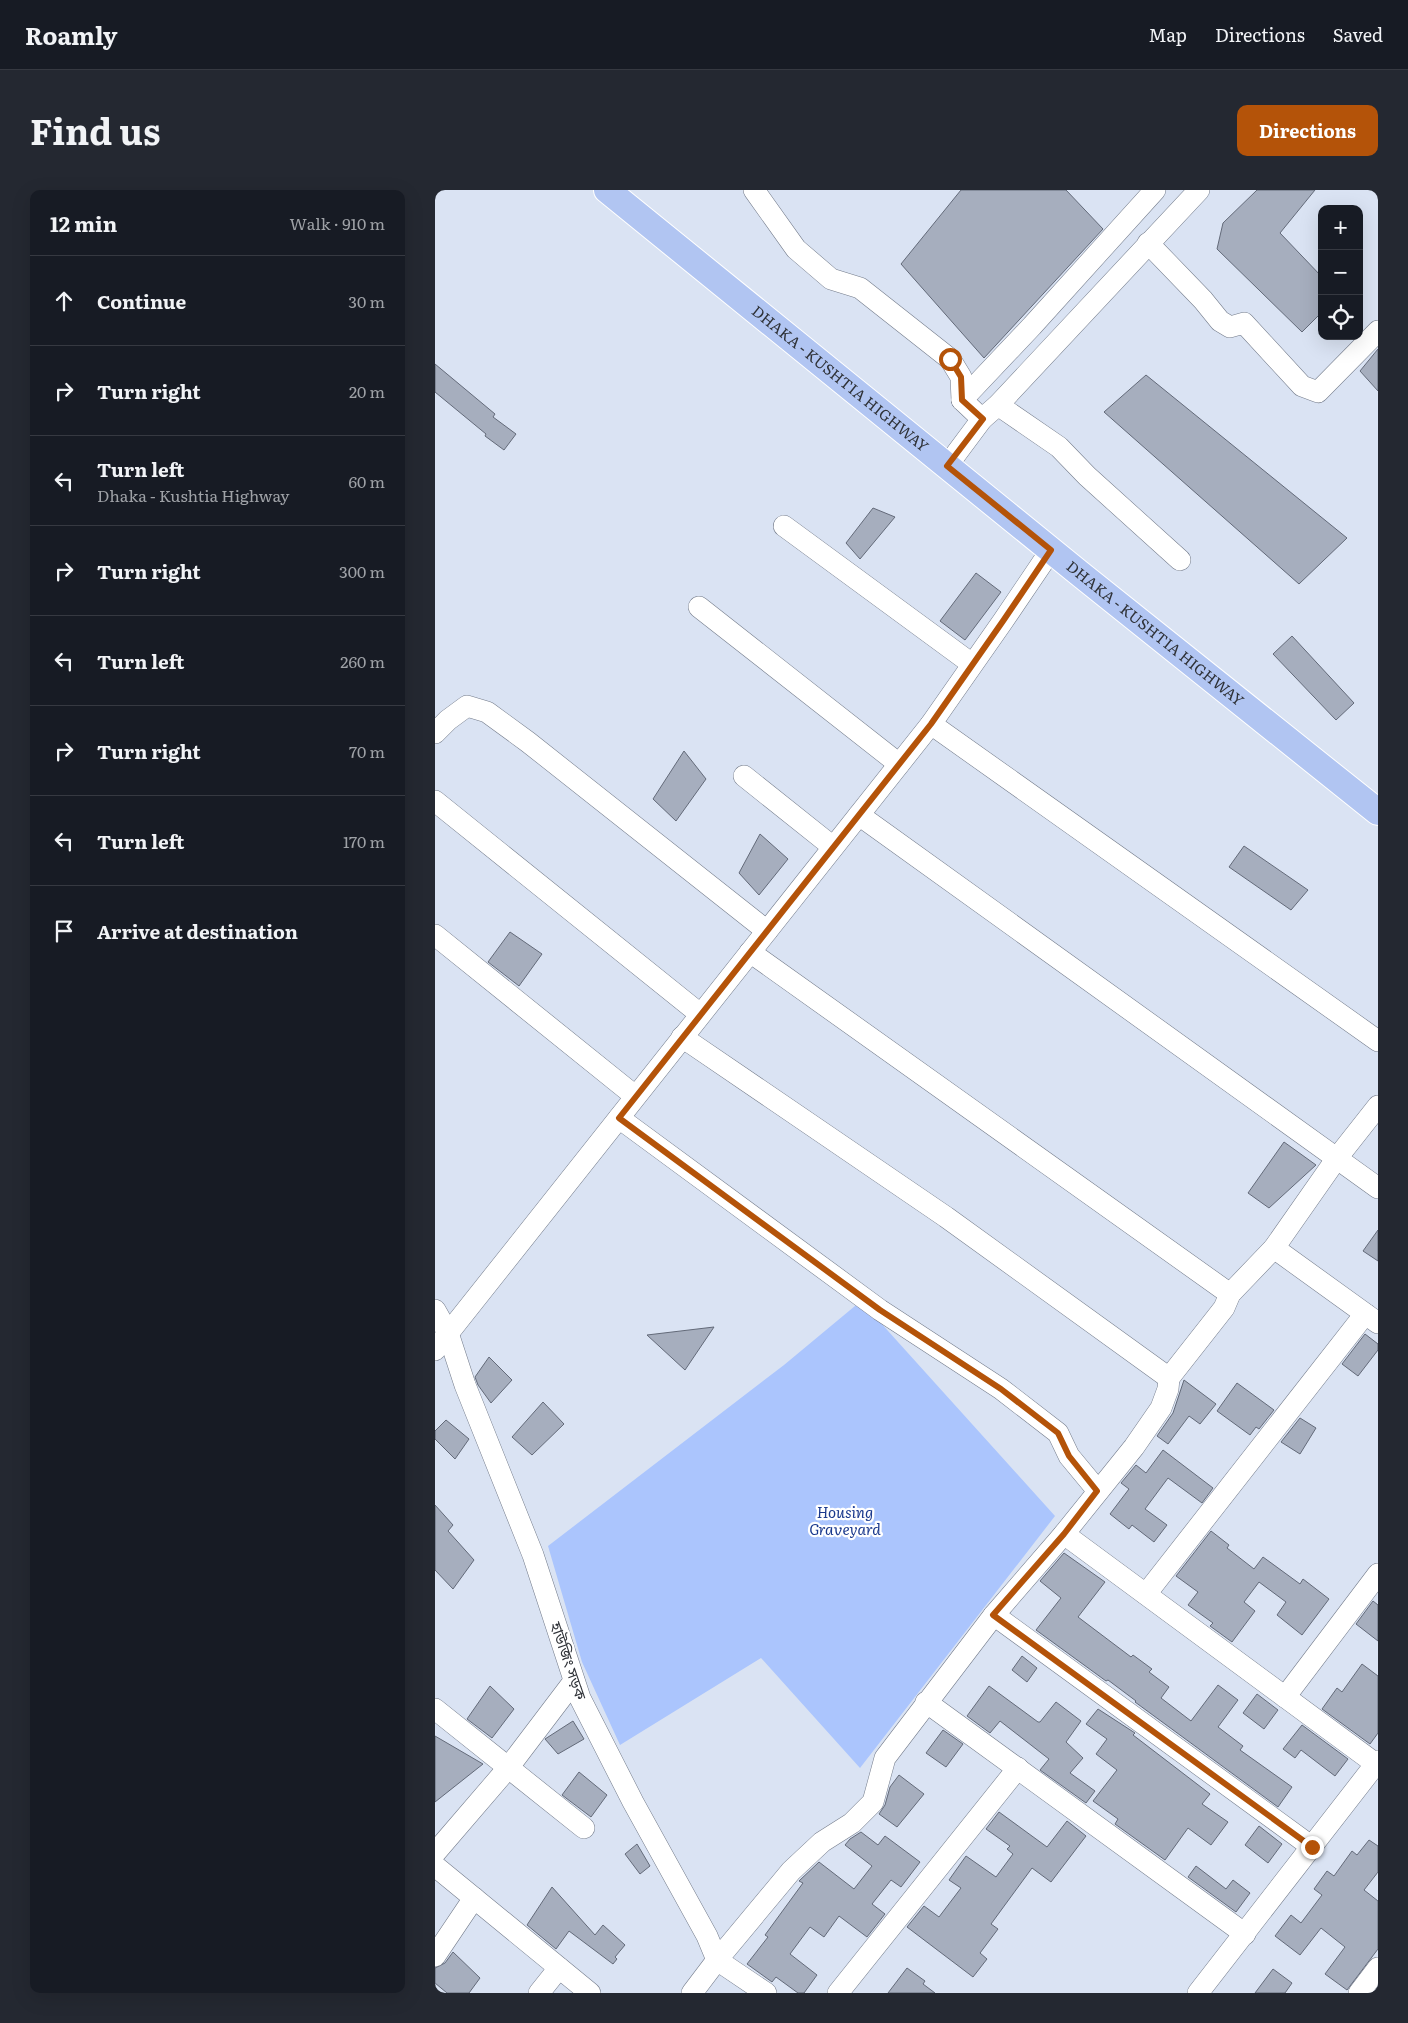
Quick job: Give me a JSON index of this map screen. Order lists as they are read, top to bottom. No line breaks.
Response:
{"streets":{"main road":["DHAKA - KUSHTIA HIGHWAY"],"street":["হাউজিং সড়ক"]},"parks":["Housing Graveyard"],"page":{"header":"Roamly","nav":["Map","Directions","Saved"],"title":"Find us","buttons":"Directions","heading":["12 min","Walk · 910 m"],"map_buttons":["+","−"],"list":[["Continue","30 m"],["Turn right","20 m"],["Turn left","Dhaka - Kushtia Highway","60 m"],["Turn right","300 m"],["Turn left","260 m"],["Turn right","70 m"],["Turn left","170 m"],"Arrive at destination"]}}
